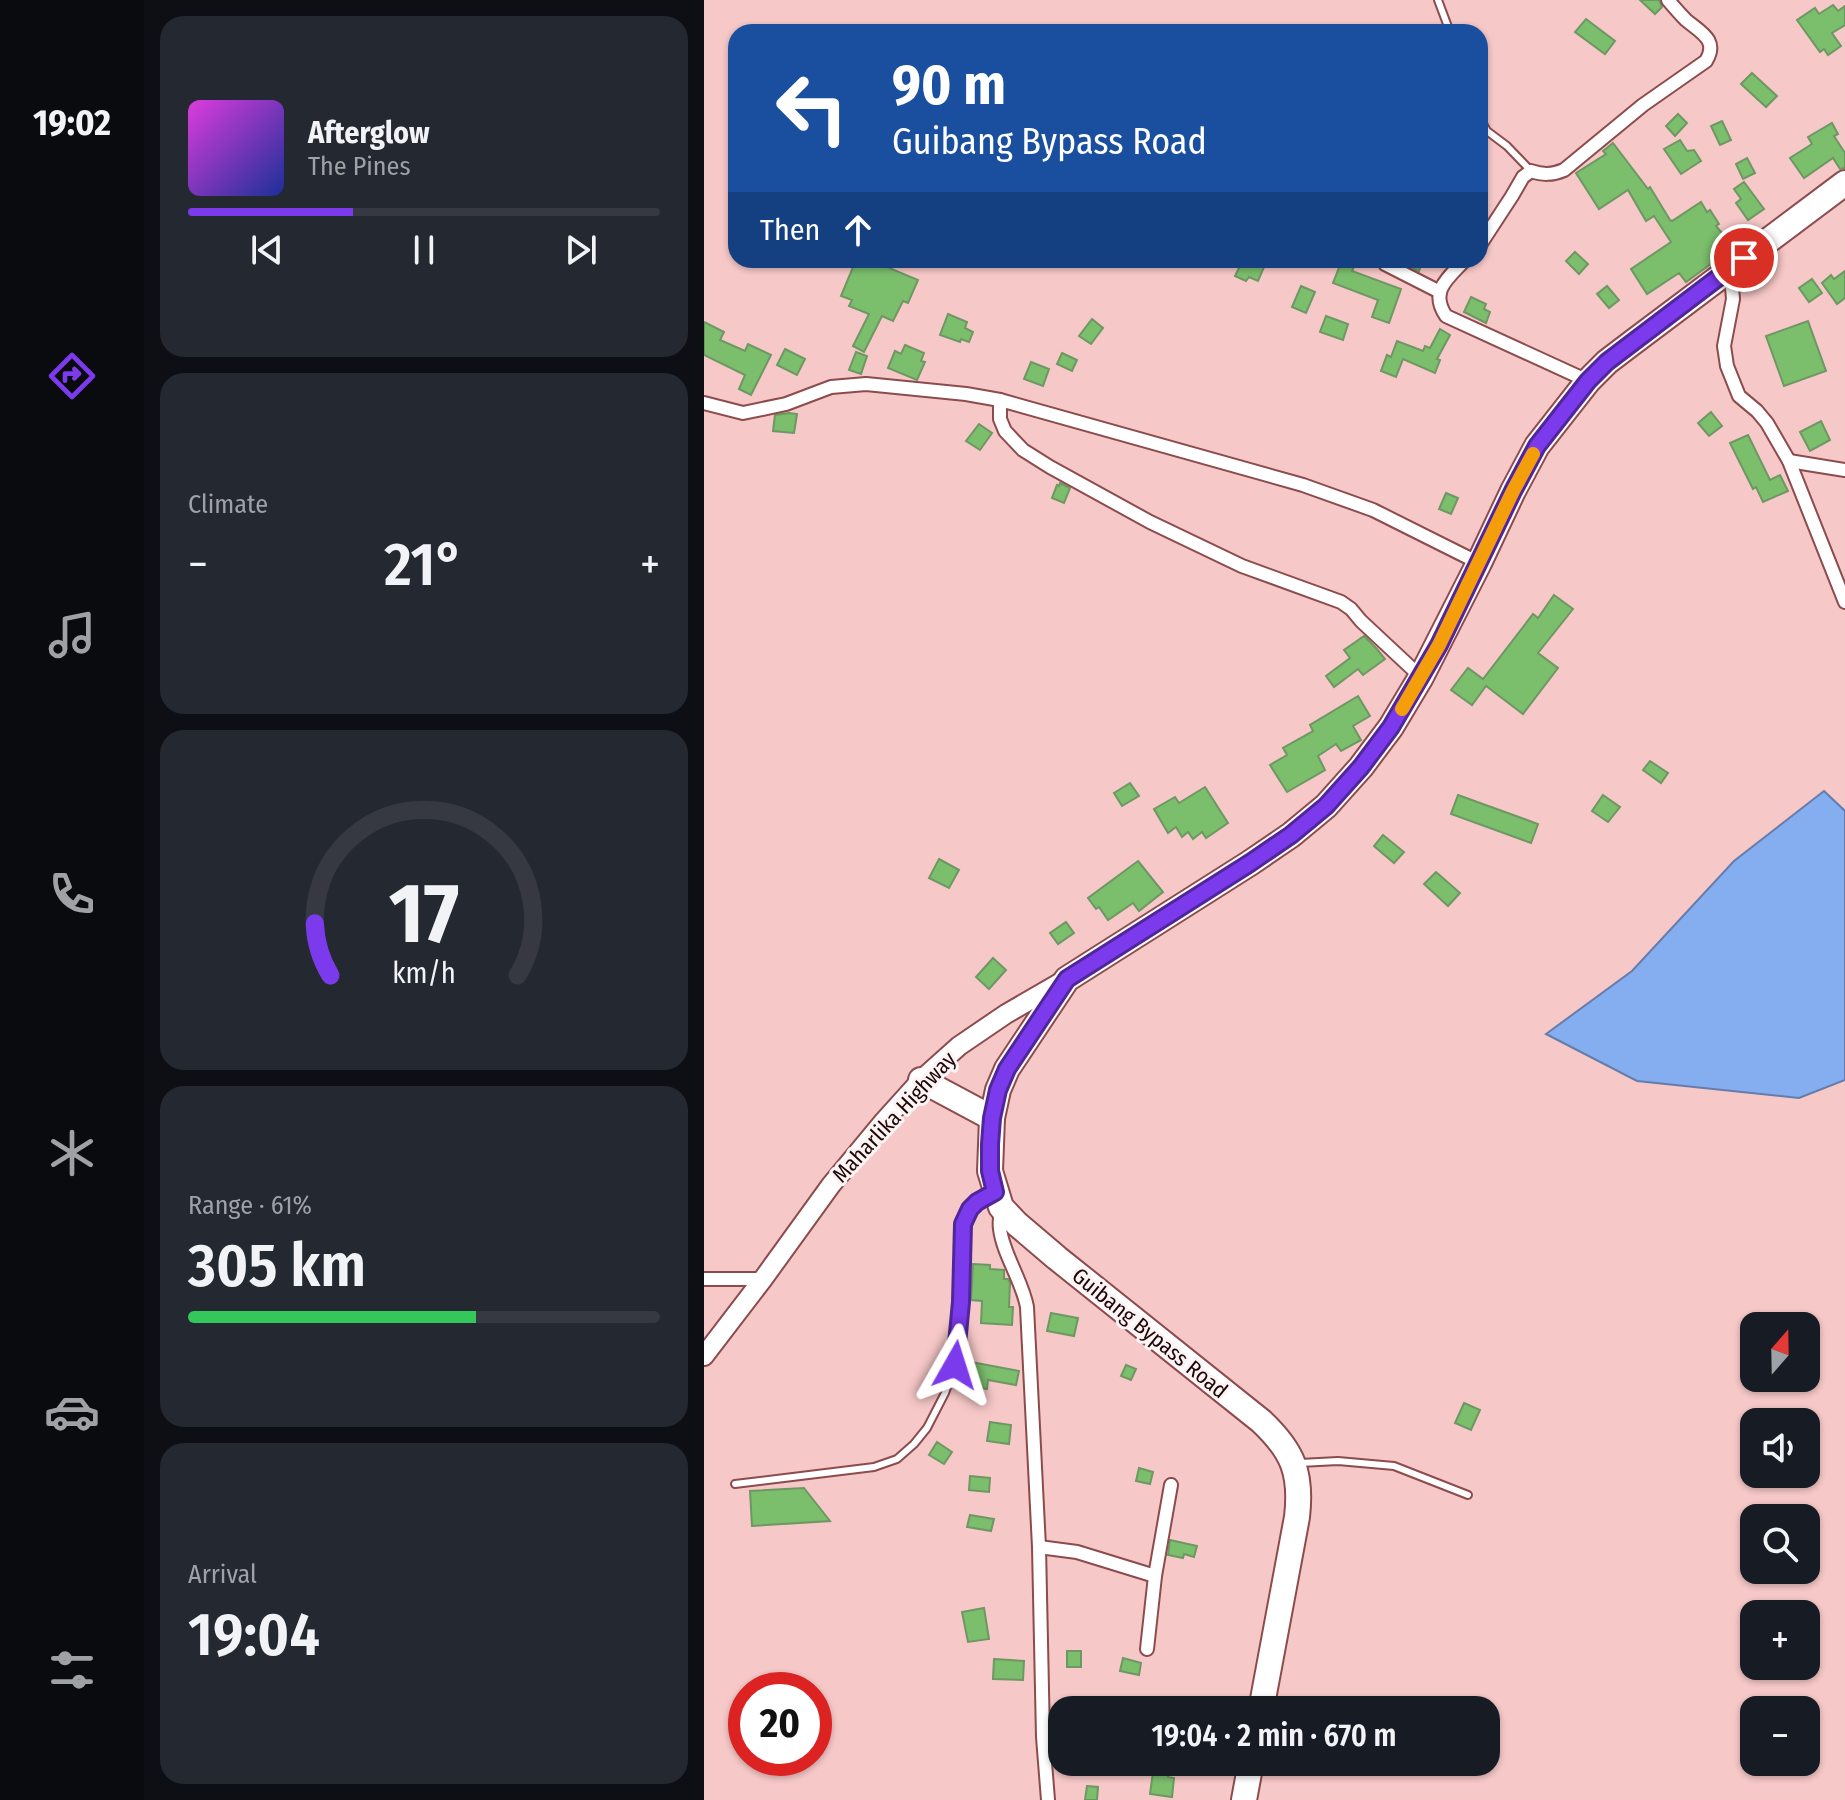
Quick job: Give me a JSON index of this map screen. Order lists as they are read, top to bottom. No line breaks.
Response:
{"streets":{"highway":["Maharlika Highway","Guibang Bypass Road"]},"north":"top","page":{"tabs":"19:02","turn":["90 m","Guibang Bypass Road"],"song":["Afterglow","The Pines"],"then":"Then","tile":["Climate",["Range · 61%","305 km"],["Arrival","19:04"]],"heat":["−","21°","+"],"map_buttons":["+","−"],"limit":"20","trip":"19:04 · 2 min · 670 m","gauge":["17","km/h"]}}
